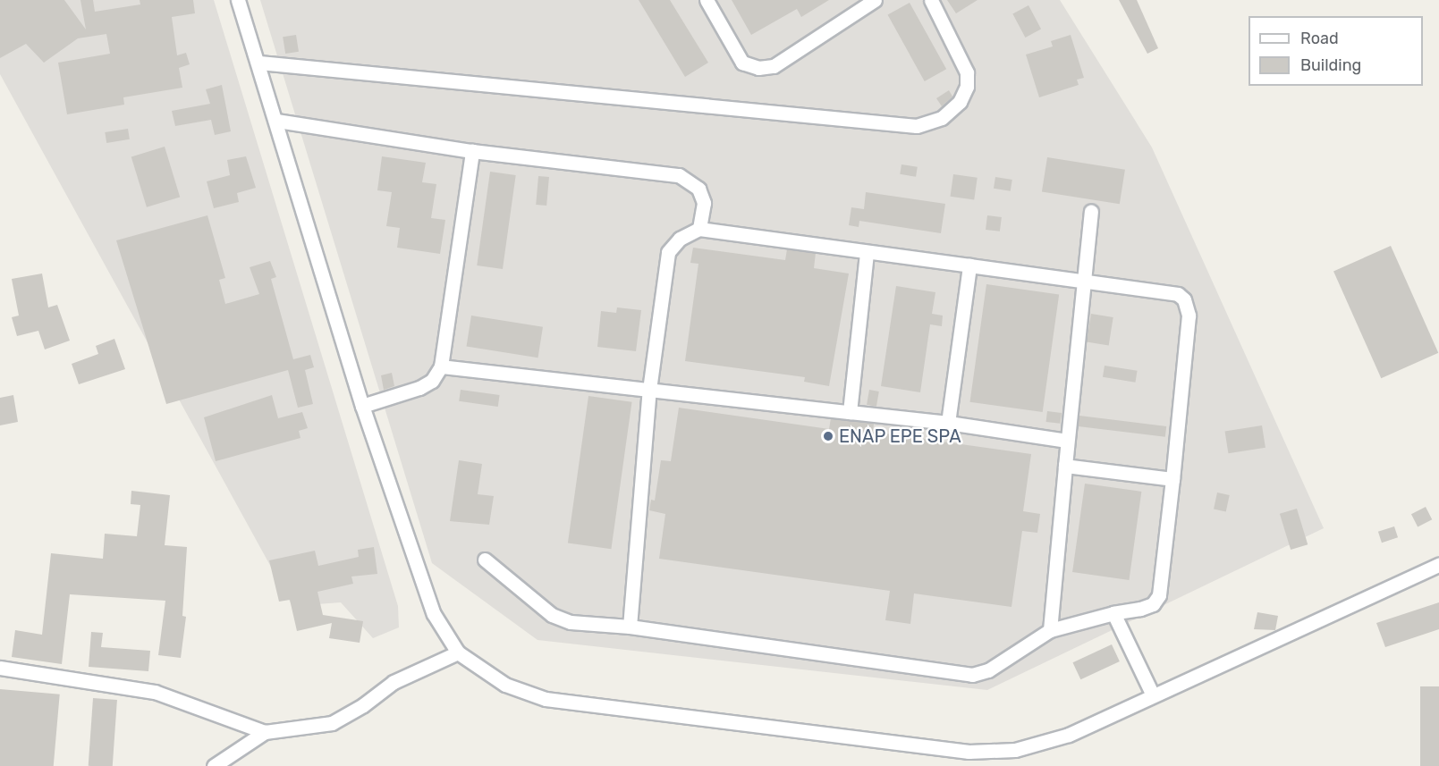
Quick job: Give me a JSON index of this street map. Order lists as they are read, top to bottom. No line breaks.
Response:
{"places":["ENAP EPE SPA"],"legend":["Road","Building"]}
